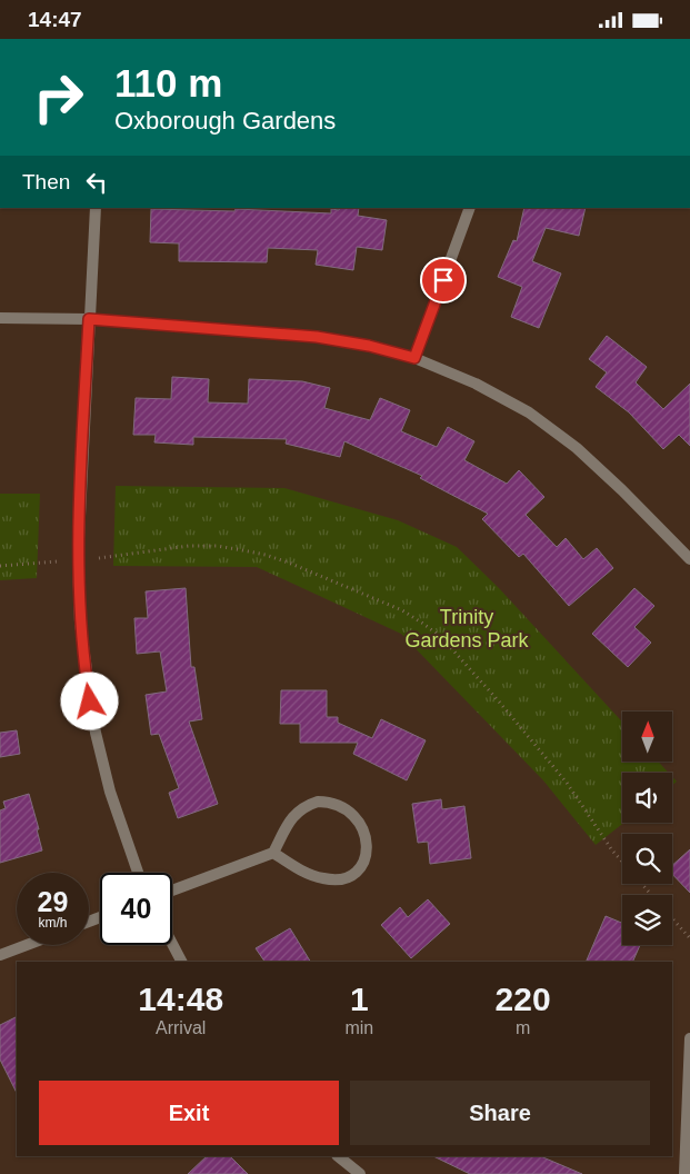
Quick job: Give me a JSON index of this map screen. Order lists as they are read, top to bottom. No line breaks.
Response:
{"parks":["Trinity Gardens Park"],"north":"top","page":{"status":"14:47","turn":["110 m","Oxborough Gardens"],"then":"Then","speed":"29 km/h","limit":"40","eta":["14:48","Arrival","1","min","220","m"],"buttons":["Exit","Share"]}}
